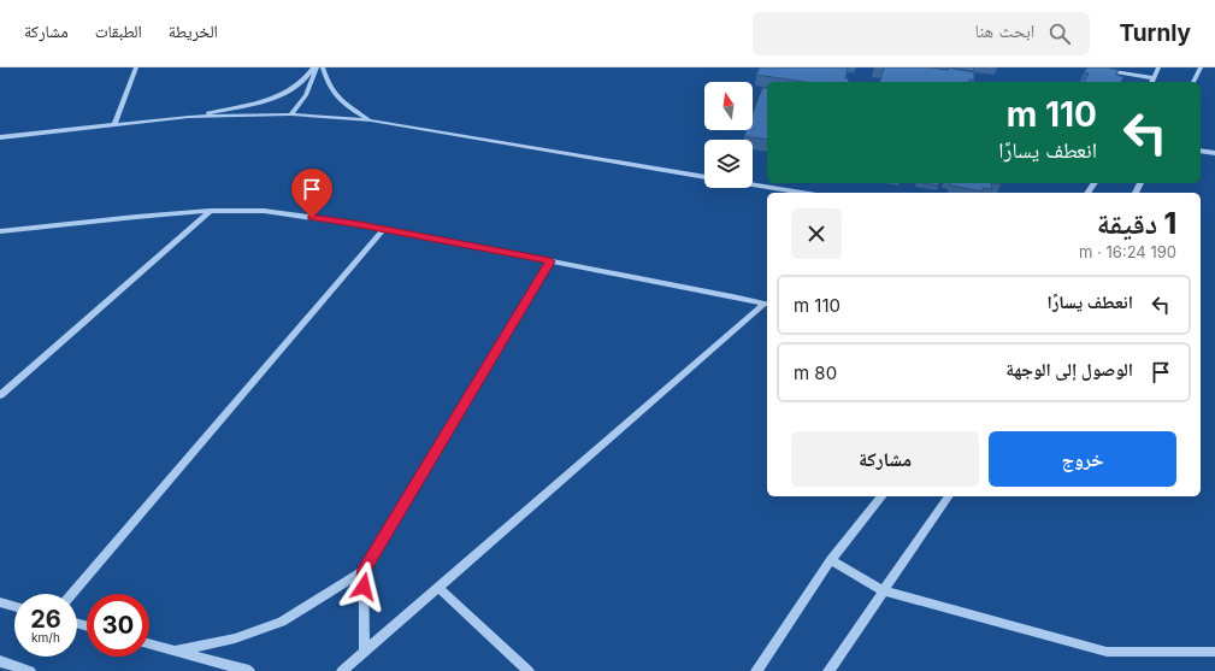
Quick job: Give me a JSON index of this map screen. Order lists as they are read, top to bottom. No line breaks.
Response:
{"north":"top","page":{"header":"Turnly","search":"ابحث هنا","nav":["الخريطة","الطبقات","مشاركة"],"turn":["110 m","انعطف يسارًا"],"heading":["1 دقيقة","190 m · 16:24"],"list":[{"name":"انعطف يسارًا","value":"110 m"},{"name":"الوصول إلى الوجهة","value":"80 m"}],"buttons":["خروج","مشاركة"],"speed":"26 km/h","limit":"30"}}
